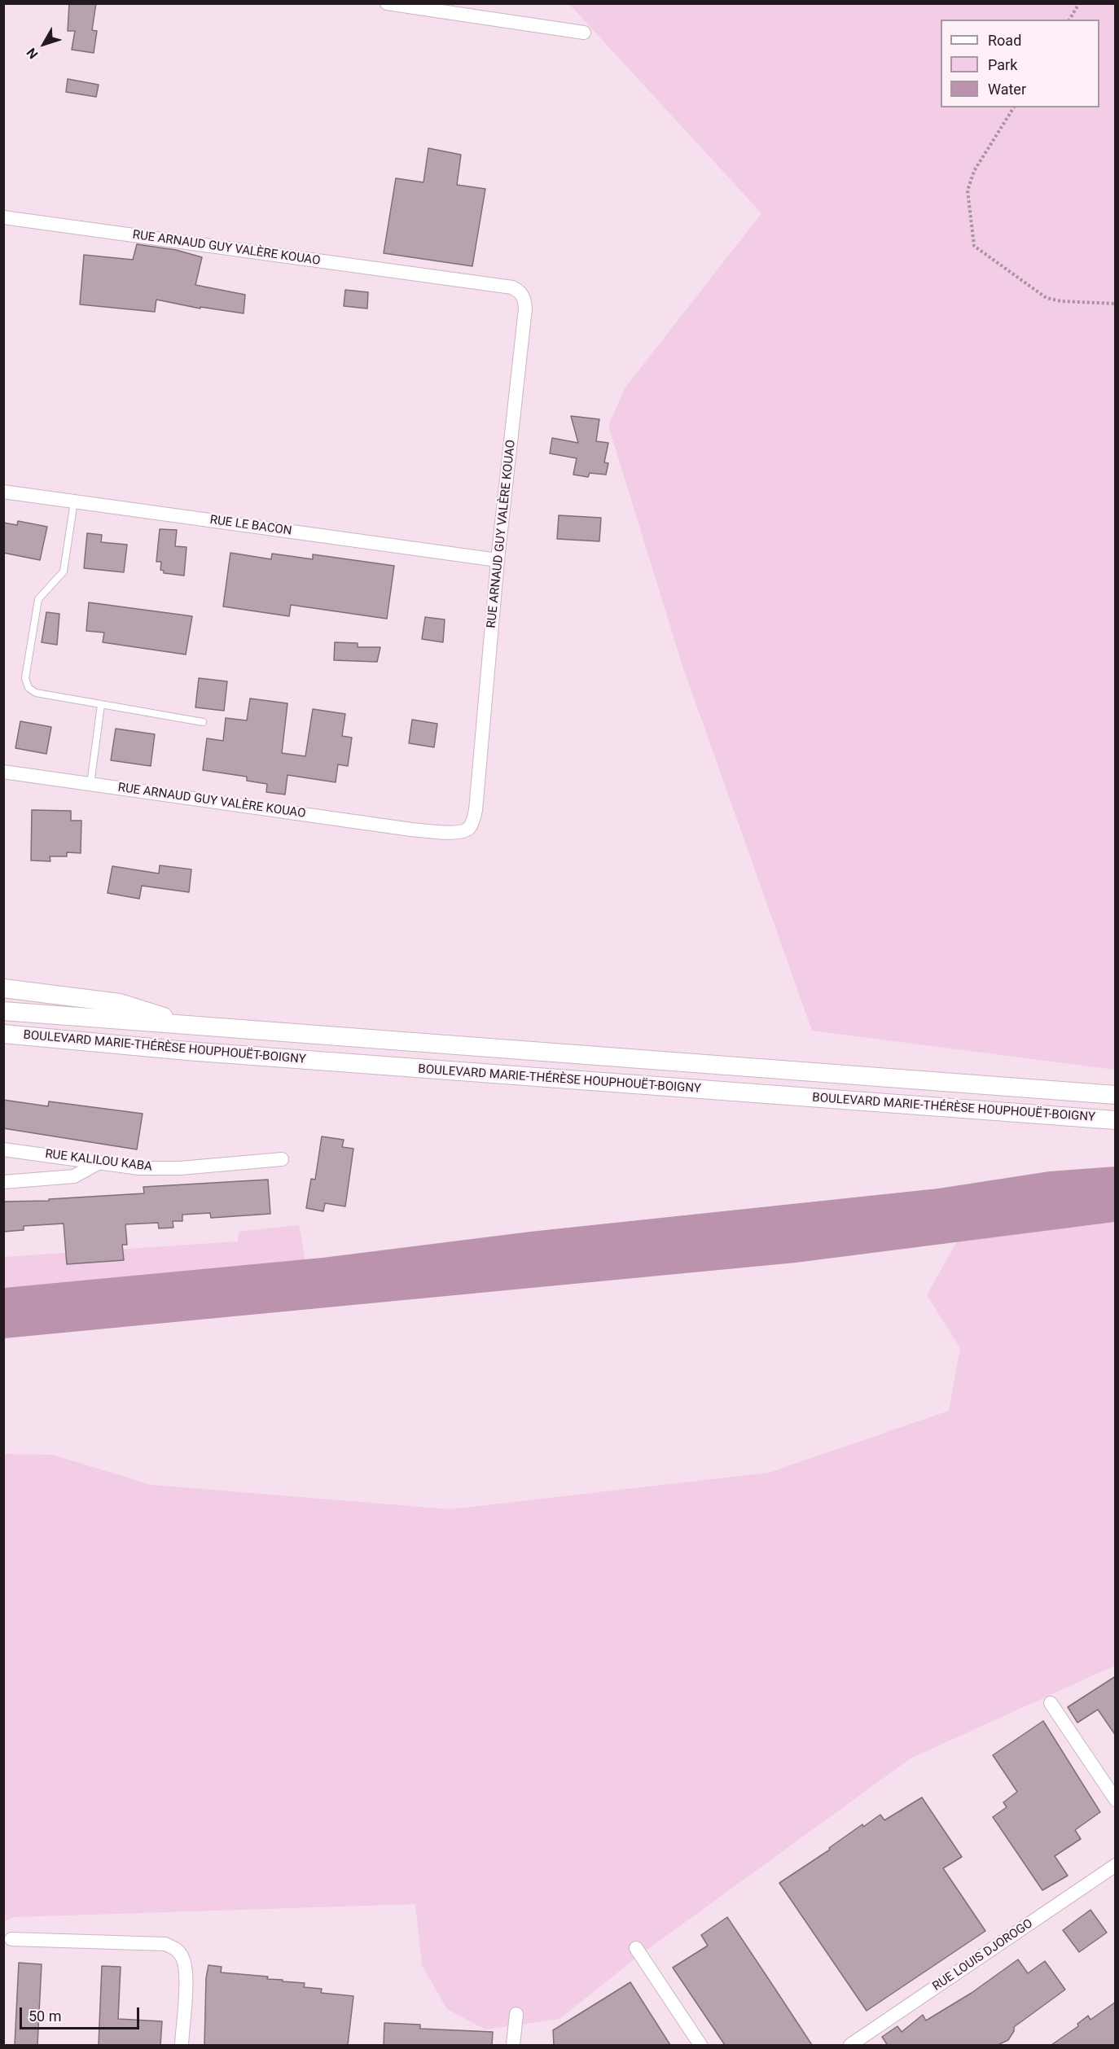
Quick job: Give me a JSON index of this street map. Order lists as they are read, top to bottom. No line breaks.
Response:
{"streets":{"main road":["BOULEVARD MARIE-THÉRÈSE HOUPHOUËT-BOIGNY"],"street":["RUE ARNAUD GUY VALÈRE KOUAO","RUE LE BACON","RUE KALILOU KABA","RUE LOUIS DJOROGO"]},"crossings":[["RUE ARNAUD GUY VALÈRE KOUAO","RUE LE BACON"]],"legend":["Road","Park","Water"],"scale_bar":"50 m","north":"bottom left"}
